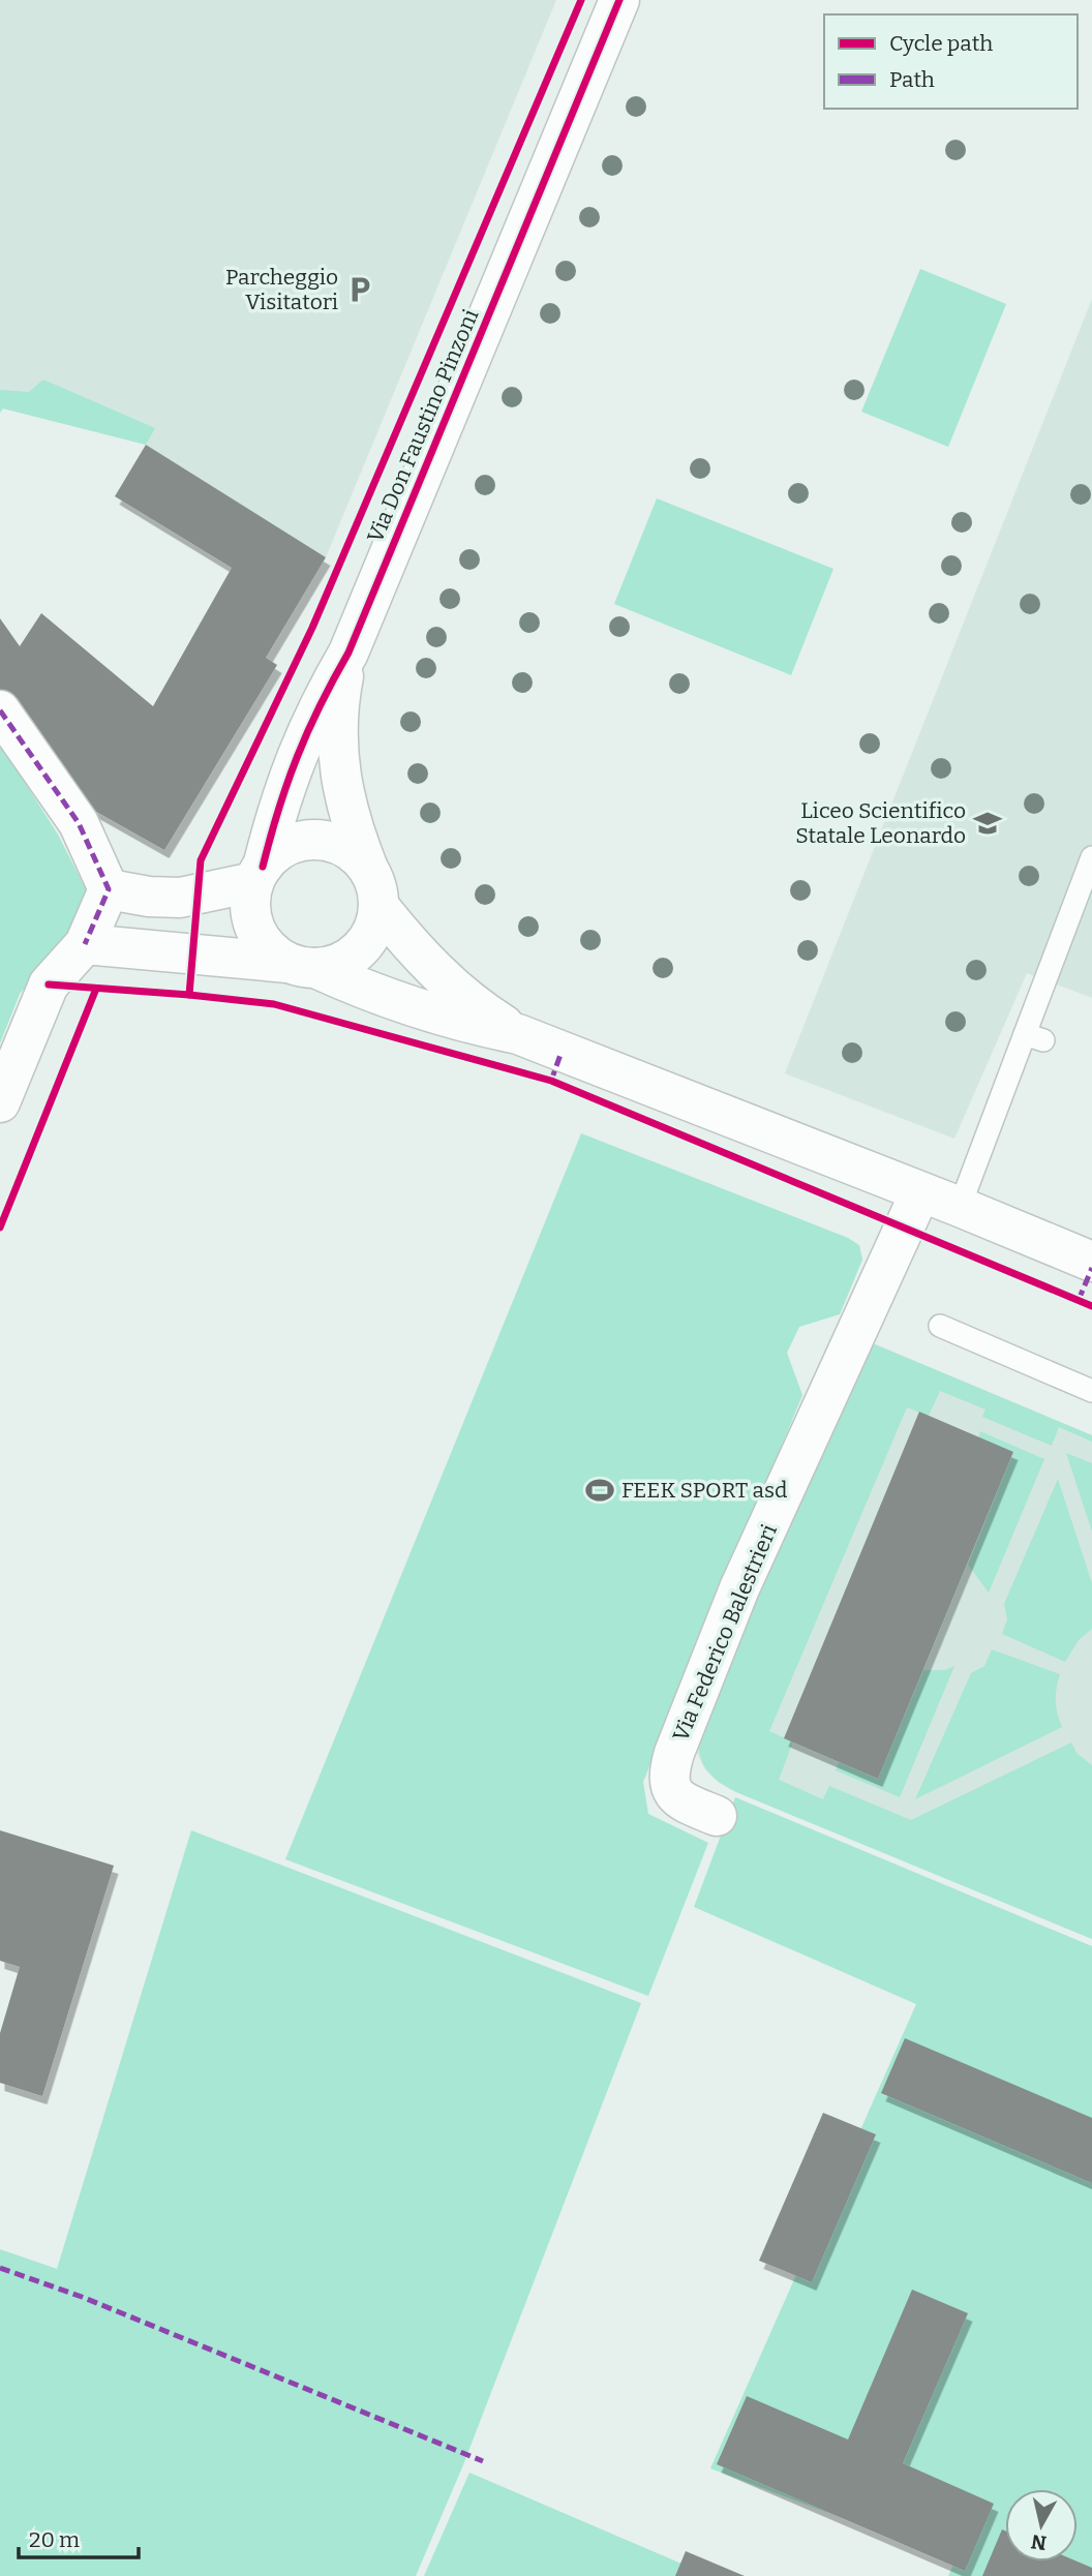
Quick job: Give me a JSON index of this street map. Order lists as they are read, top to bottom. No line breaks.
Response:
{"streets":{"street":["Via Don Faustino Pinzoni","Via Federico Balestrieri"]},"places":{"parking":["Parcheggio Visitatori"],"school or university":["Liceo Scientifico Statale Leonardo"],"sports":["FEEK SPORT asd"]},"legend":["Cycle path","Path"],"scale_bar":"20 m","north":"bottom"}
